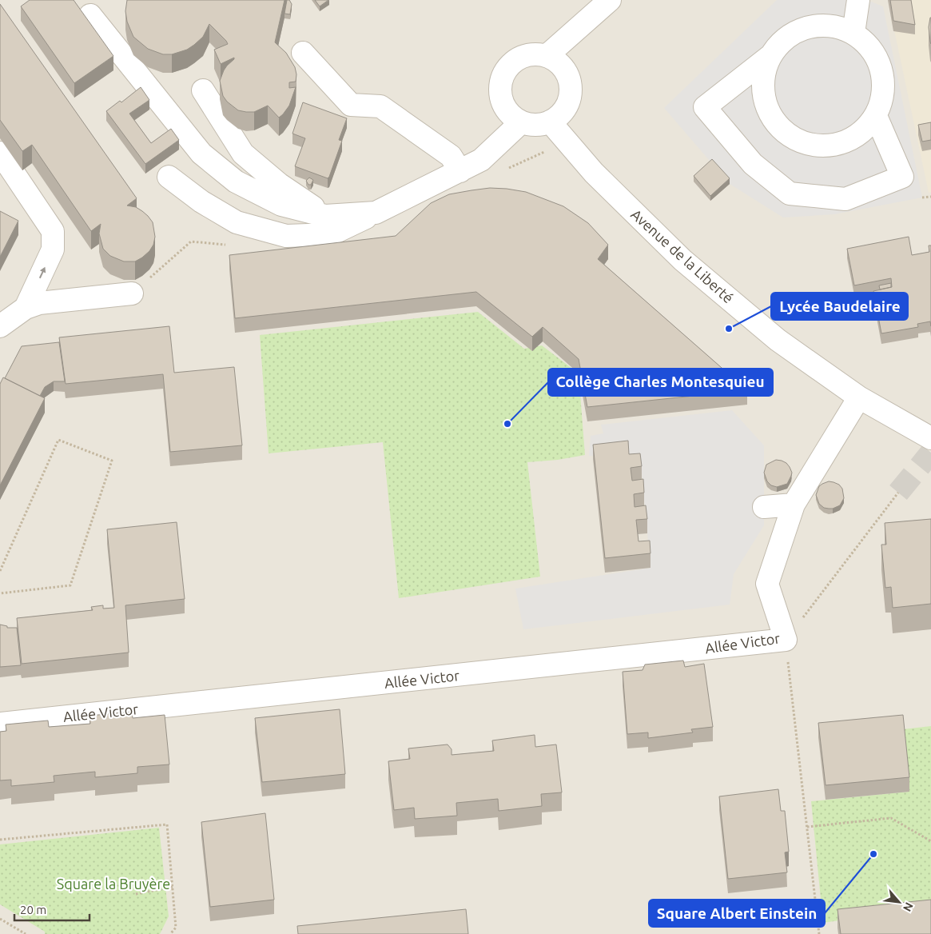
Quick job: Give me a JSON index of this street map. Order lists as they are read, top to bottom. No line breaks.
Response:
{"streets":{"street":["Avenue de la Liberté","Allée Victor"]},"parks":["Square la Bruyère"],"places":["Lycée Baudelaire","Collège Charles Montesquieu","Square Albert Einstein"],"scale_bar":"20 m","north":"bottom right"}
